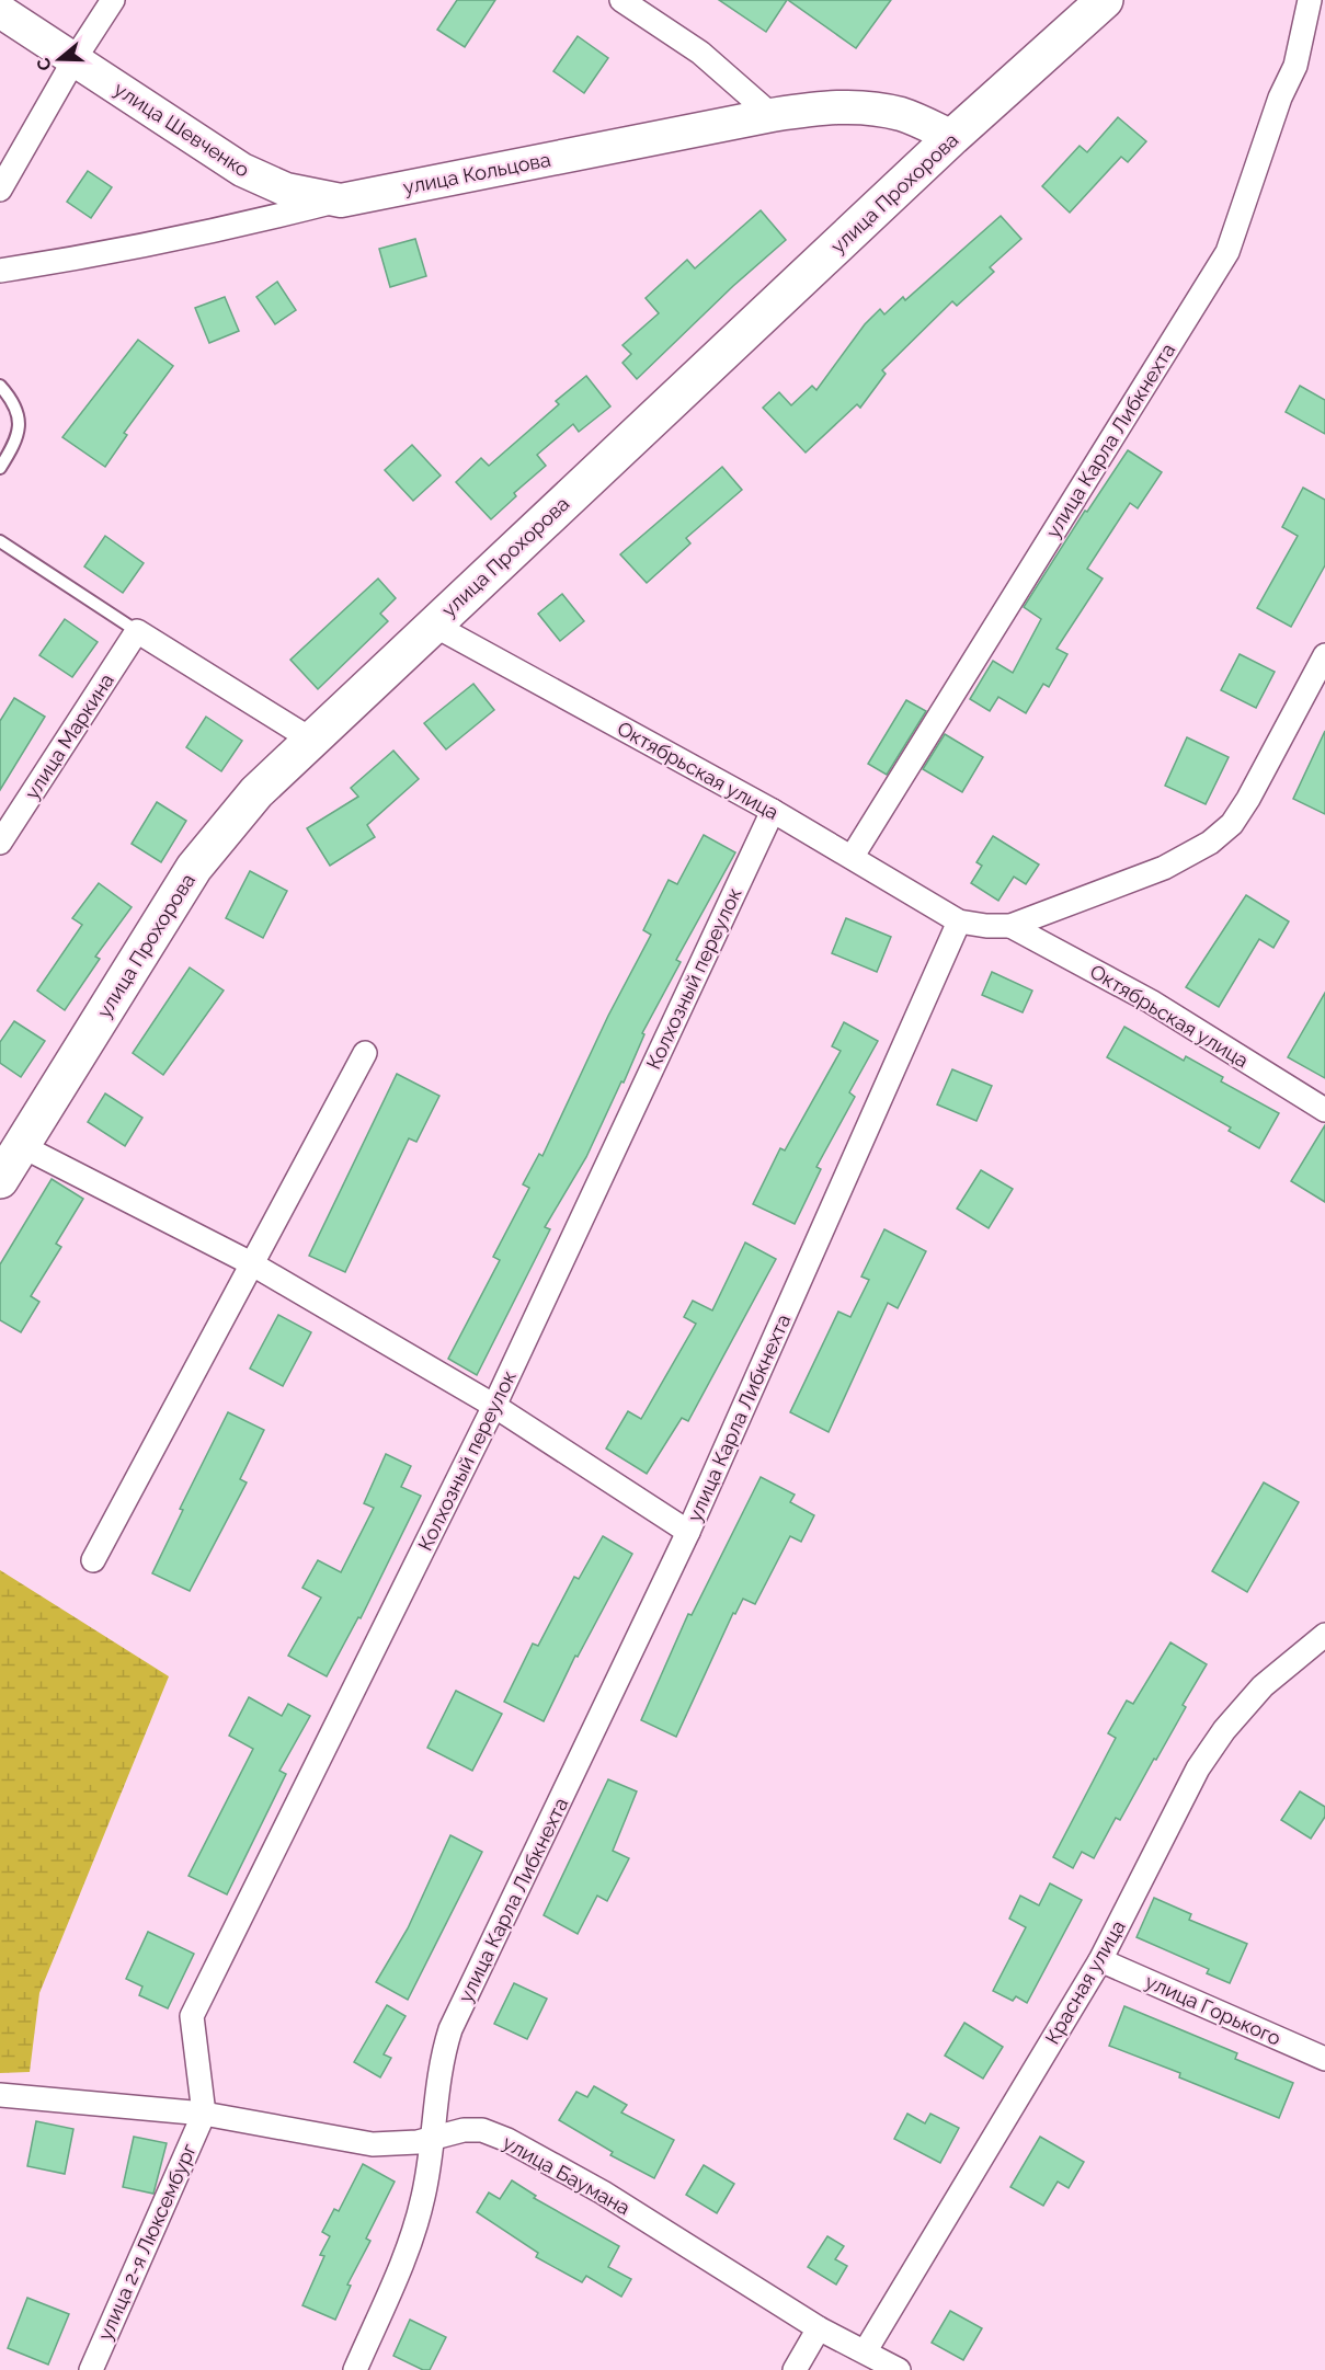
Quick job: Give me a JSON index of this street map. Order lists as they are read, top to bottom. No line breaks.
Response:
{"streets":{"main road":["улица Шевченко","улица Кольцова","улица Прохорова"],"street":["улица Карла Либкнехта","улица Маркина","Октябрьская улица","Колхозный переулок","Красная улица","улица Горького","улица Баумана","улица 2-я Люксембург"]},"crossings":[["улица Шевченко","улица Кольцова"],["улица Кольцова","улица Прохорова"],["улица Прохорова","Октябрьская улица"],["улица Карла Либкнехта","Октябрьская улица"],["улица Карла Либкнехта","улица Баумана"],["Октябрьская улица","Колхозный переулок"],["Колхозный переулок","улица Баумана"],["Колхозный переулок","улица 2-я Люксембург"],["Красная улица","улица Горького"],["Красная улица","улица Баумана"],["улица Баумана","улица 2-я Люксембург"]],"north":"left"}
